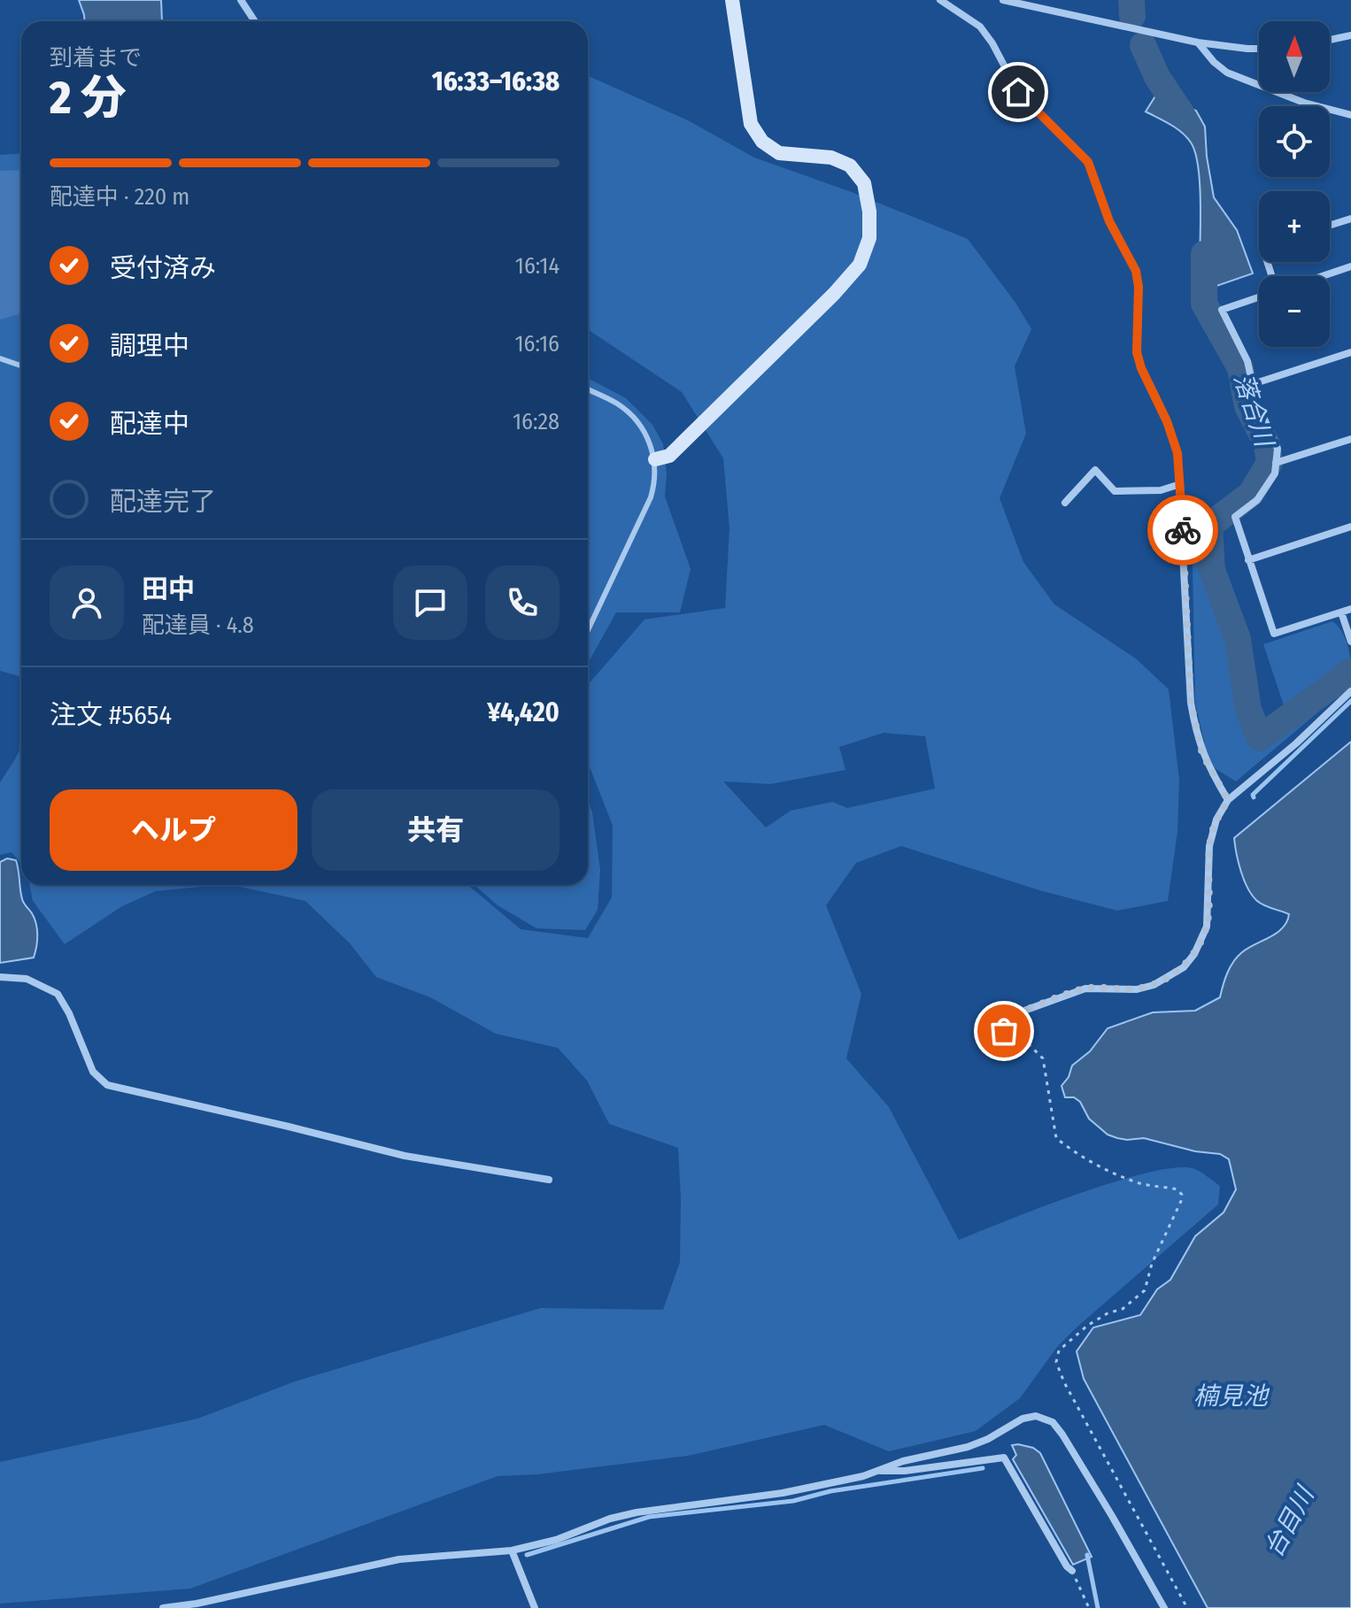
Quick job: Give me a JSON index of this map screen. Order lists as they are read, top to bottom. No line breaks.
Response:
{"water":["落合川","楠見池","台目川"],"north":"top","page":{"map_buttons":["+","−"],"heading":["2 分","到着まで","16:33–16:38"],"panel":["田中","配達員 · 4.8","注文 #5654","¥4,420"],"bar":"配達中 · 220 m","list":[["受付済み","16:14"],["調理中","16:16"],["配達中","16:28"],"配達完了"],"buttons":["ヘルプ","共有"]}}
